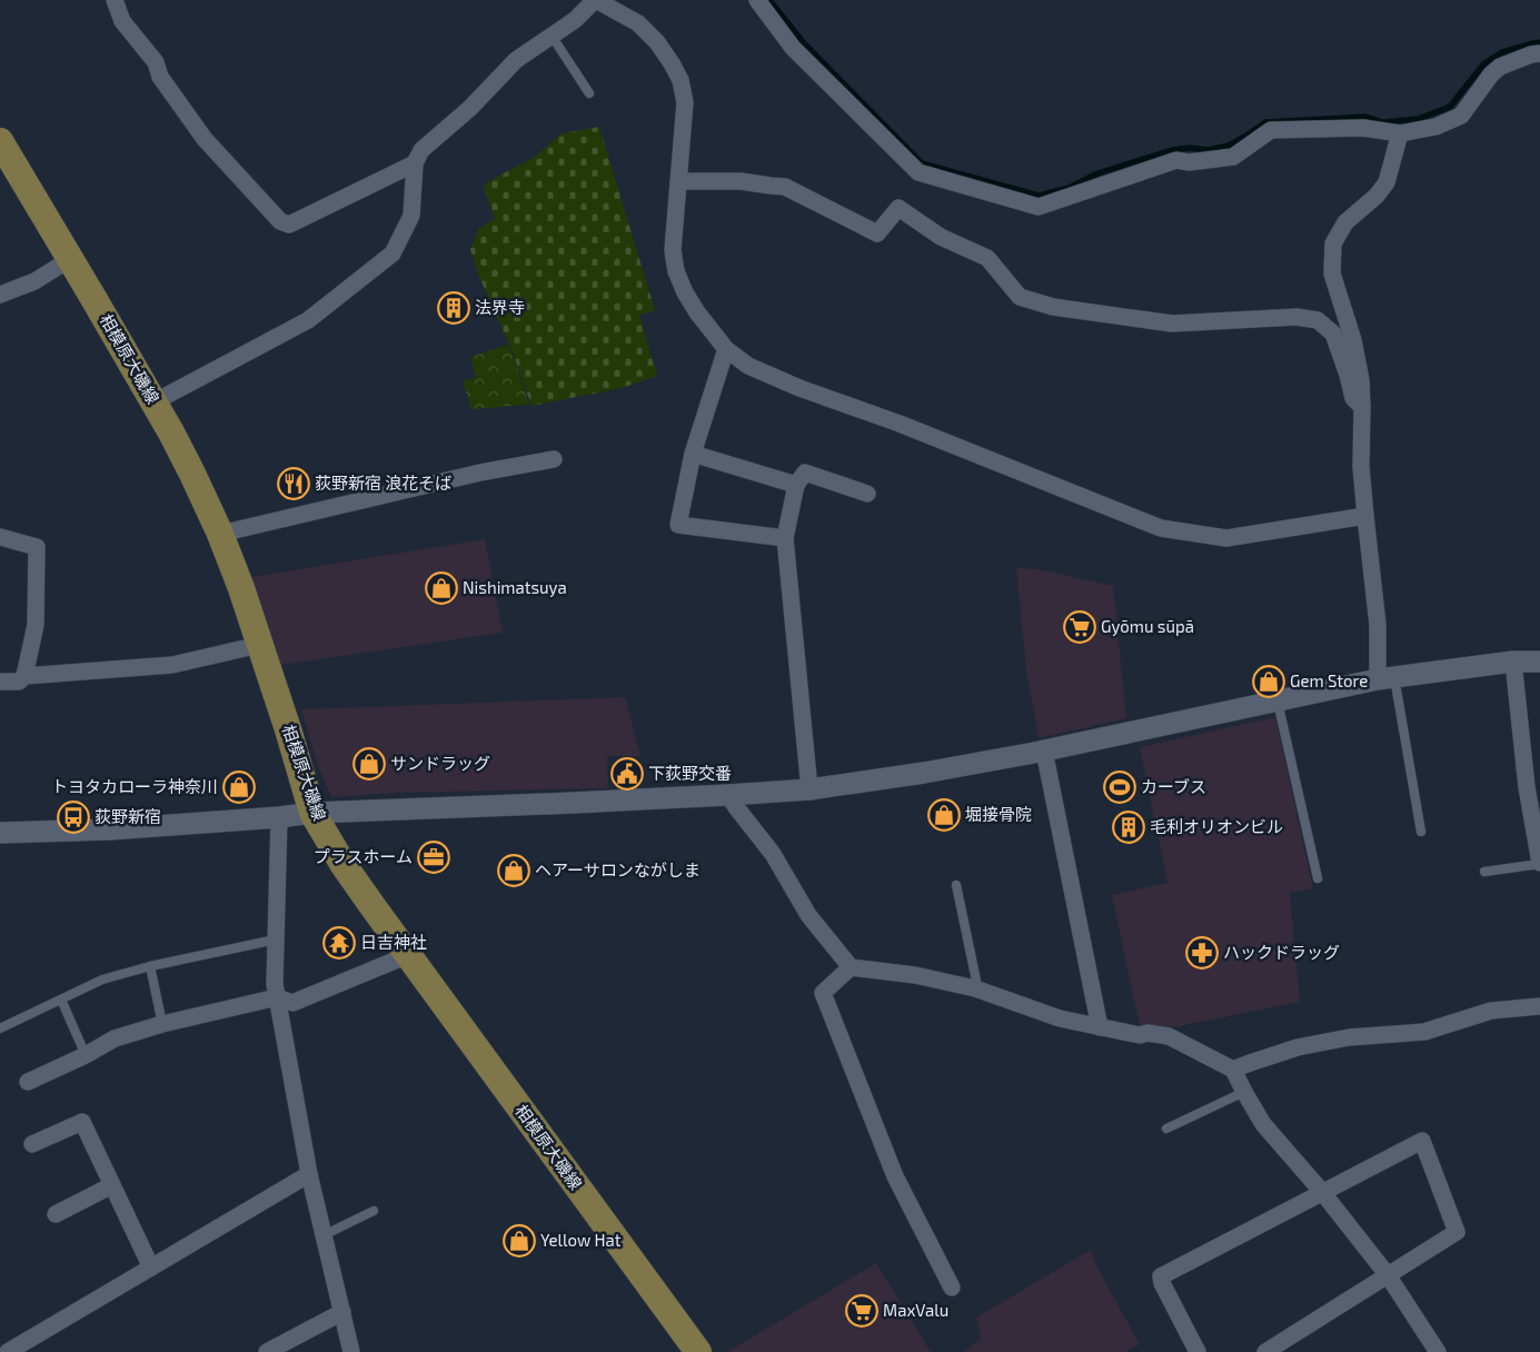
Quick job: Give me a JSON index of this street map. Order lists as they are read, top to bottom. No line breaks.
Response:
{"streets":{"main road":["相模原大磯線"]},"places":{"building":["法界寺","毛利オリオンビル"],"restaurant":["荻野新宿 浪花そば"],"shop":["Nishimatsuya","Gem Store","サンドラッグ","トヨタカローラ神奈川","堀接骨院","ヘアーサロンながしま","Yellow Hat"],"supermarket":["Gyōmu sūpā","MaxValu"],"public building":["下荻野交番"],"sports":["カーブス"],"bus stop":["荻野新宿"],"office":["プラスホーム"],"temple":["日吉神社"],"pharmacy":["ハックドラッグ"]}}
